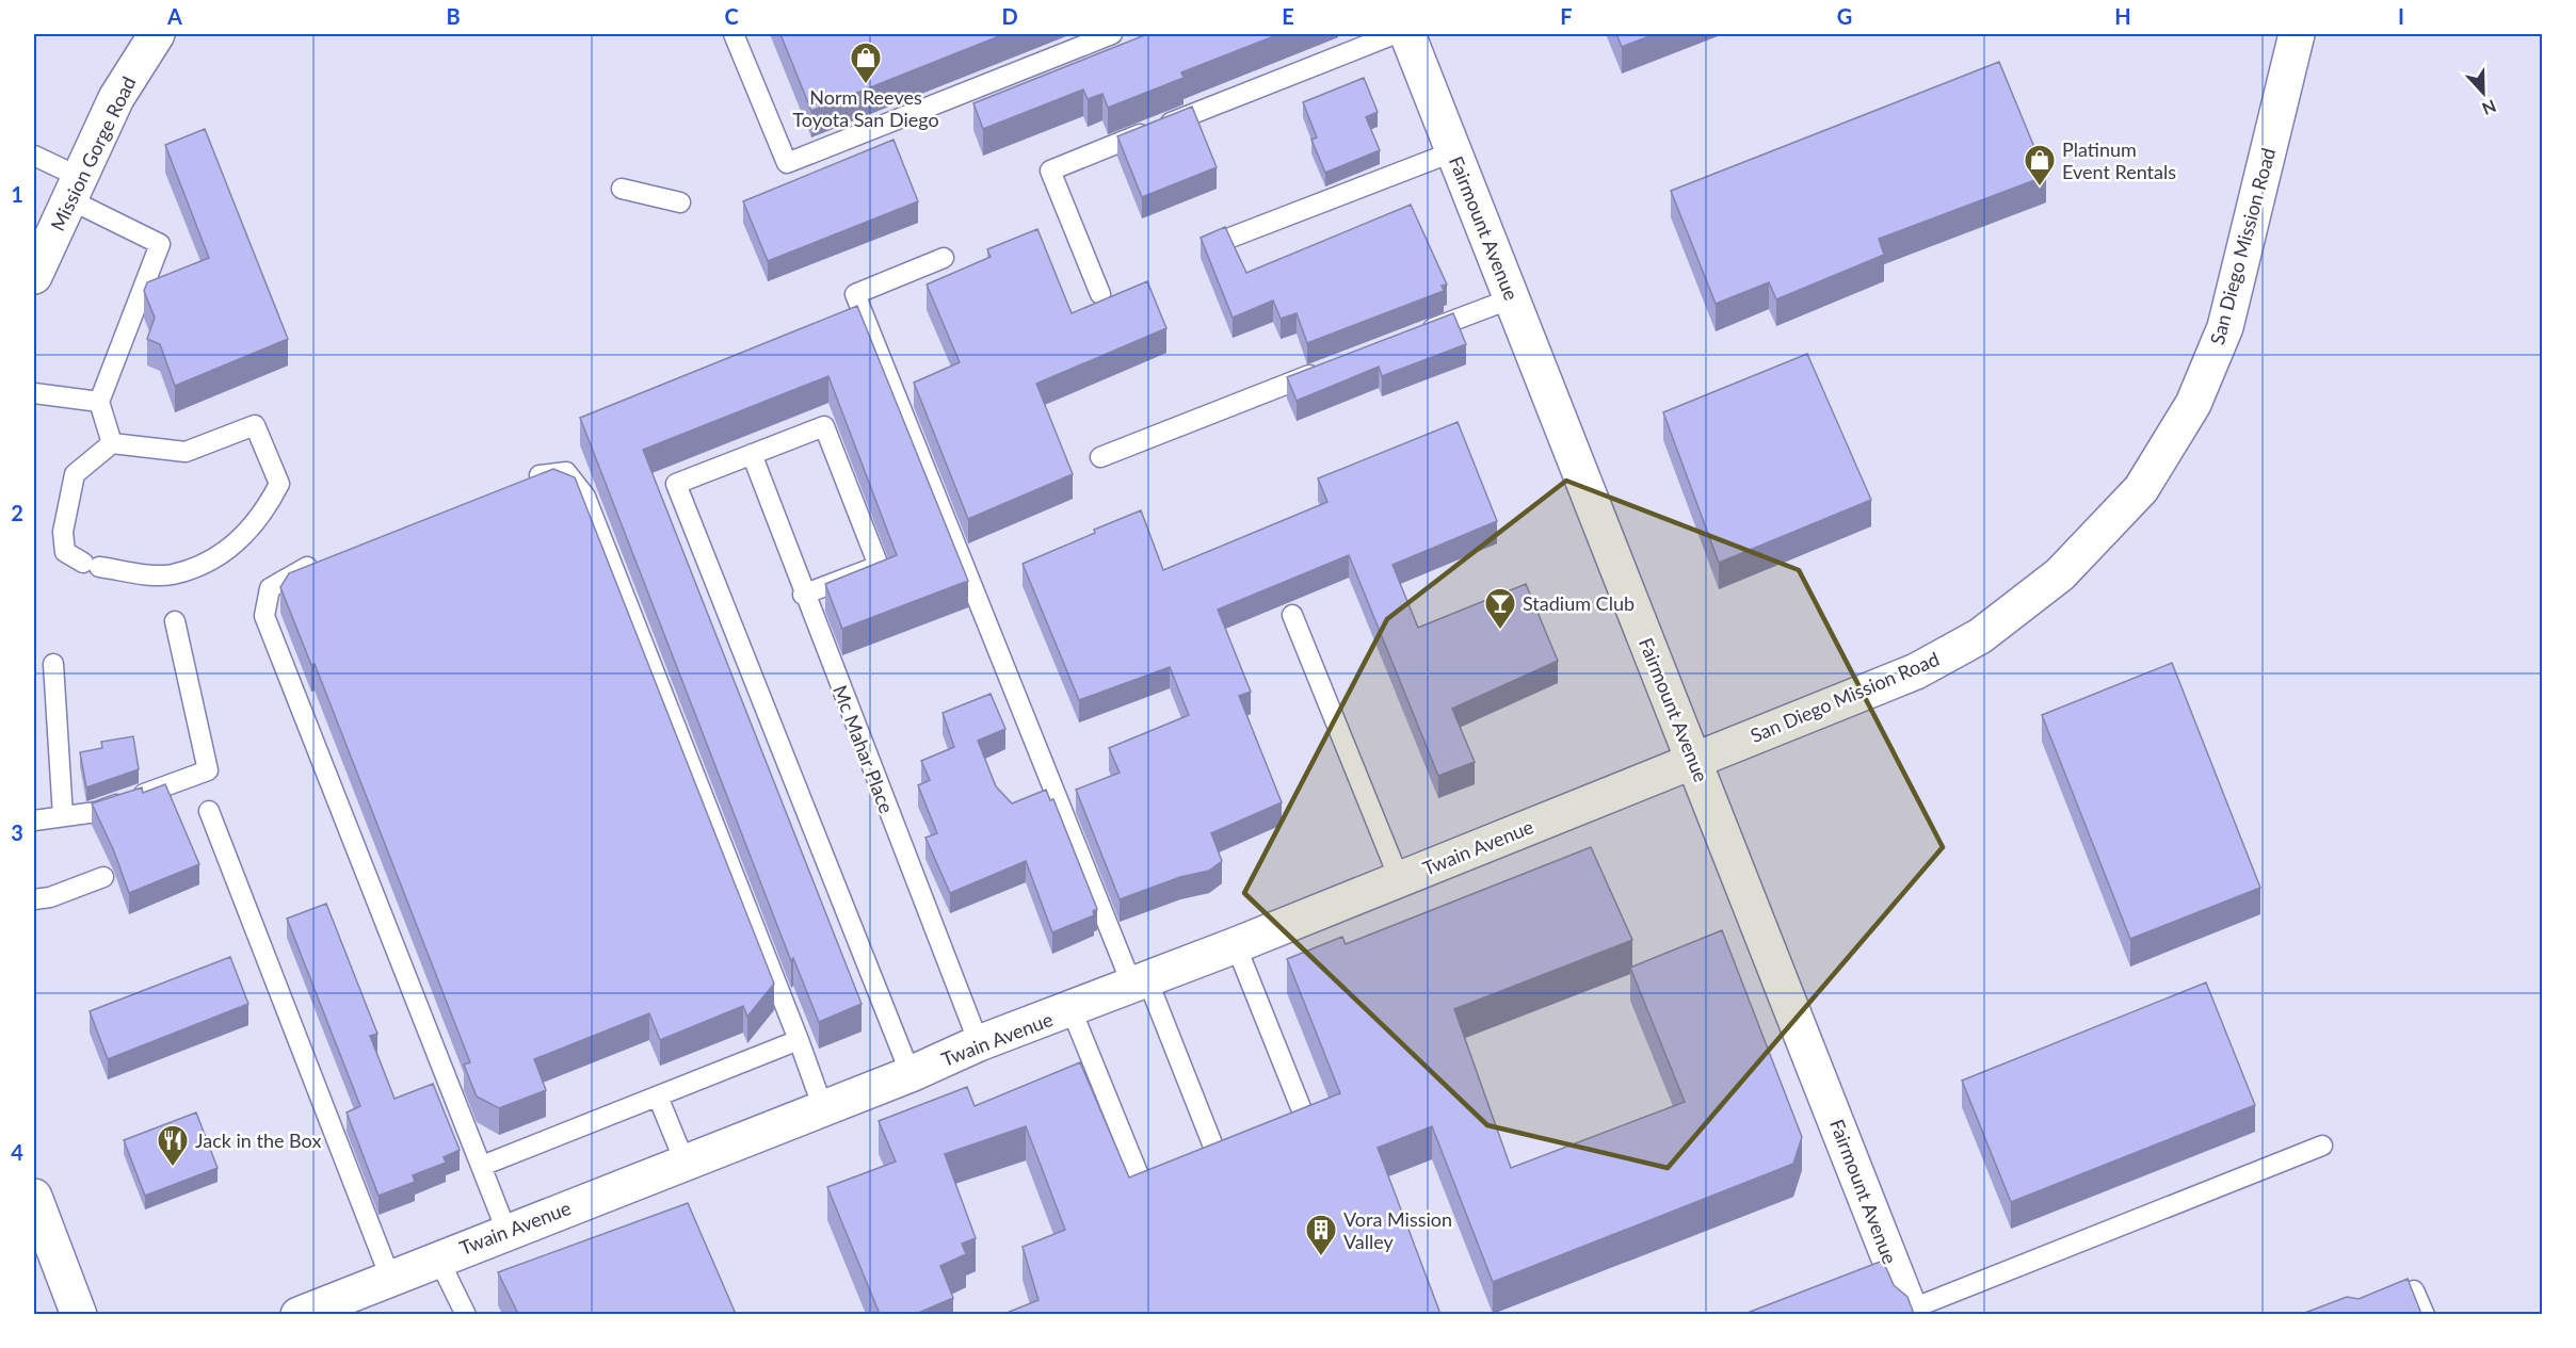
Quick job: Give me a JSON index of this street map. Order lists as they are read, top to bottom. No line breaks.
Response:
{"streets":{"main road":["Mission Gorge Road","Fairmount Avenue","San Diego Mission Road","Twain Avenue"],"lane":["Mc Mahar Place"]},"crossings":[["Fairmount Avenue","San Diego Mission Road"],["Fairmount Avenue","Twain Avenue"],["San Diego Mission Road","Twain Avenue"],["Mc Mahar Place","Twain Avenue"]],"places":{"shop":["Norm Reeves Toyota San Diego","Platinum Event Rentals"],"bar":["Stadium Club"],"restaurant":["Jack in the Box"],"building":["Vora Mission Valley"]},"north":"bottom","grid":{"columns":["A","B","C","D","E","F","G","H","I"],"rows":["1","2","3","4"]}}
